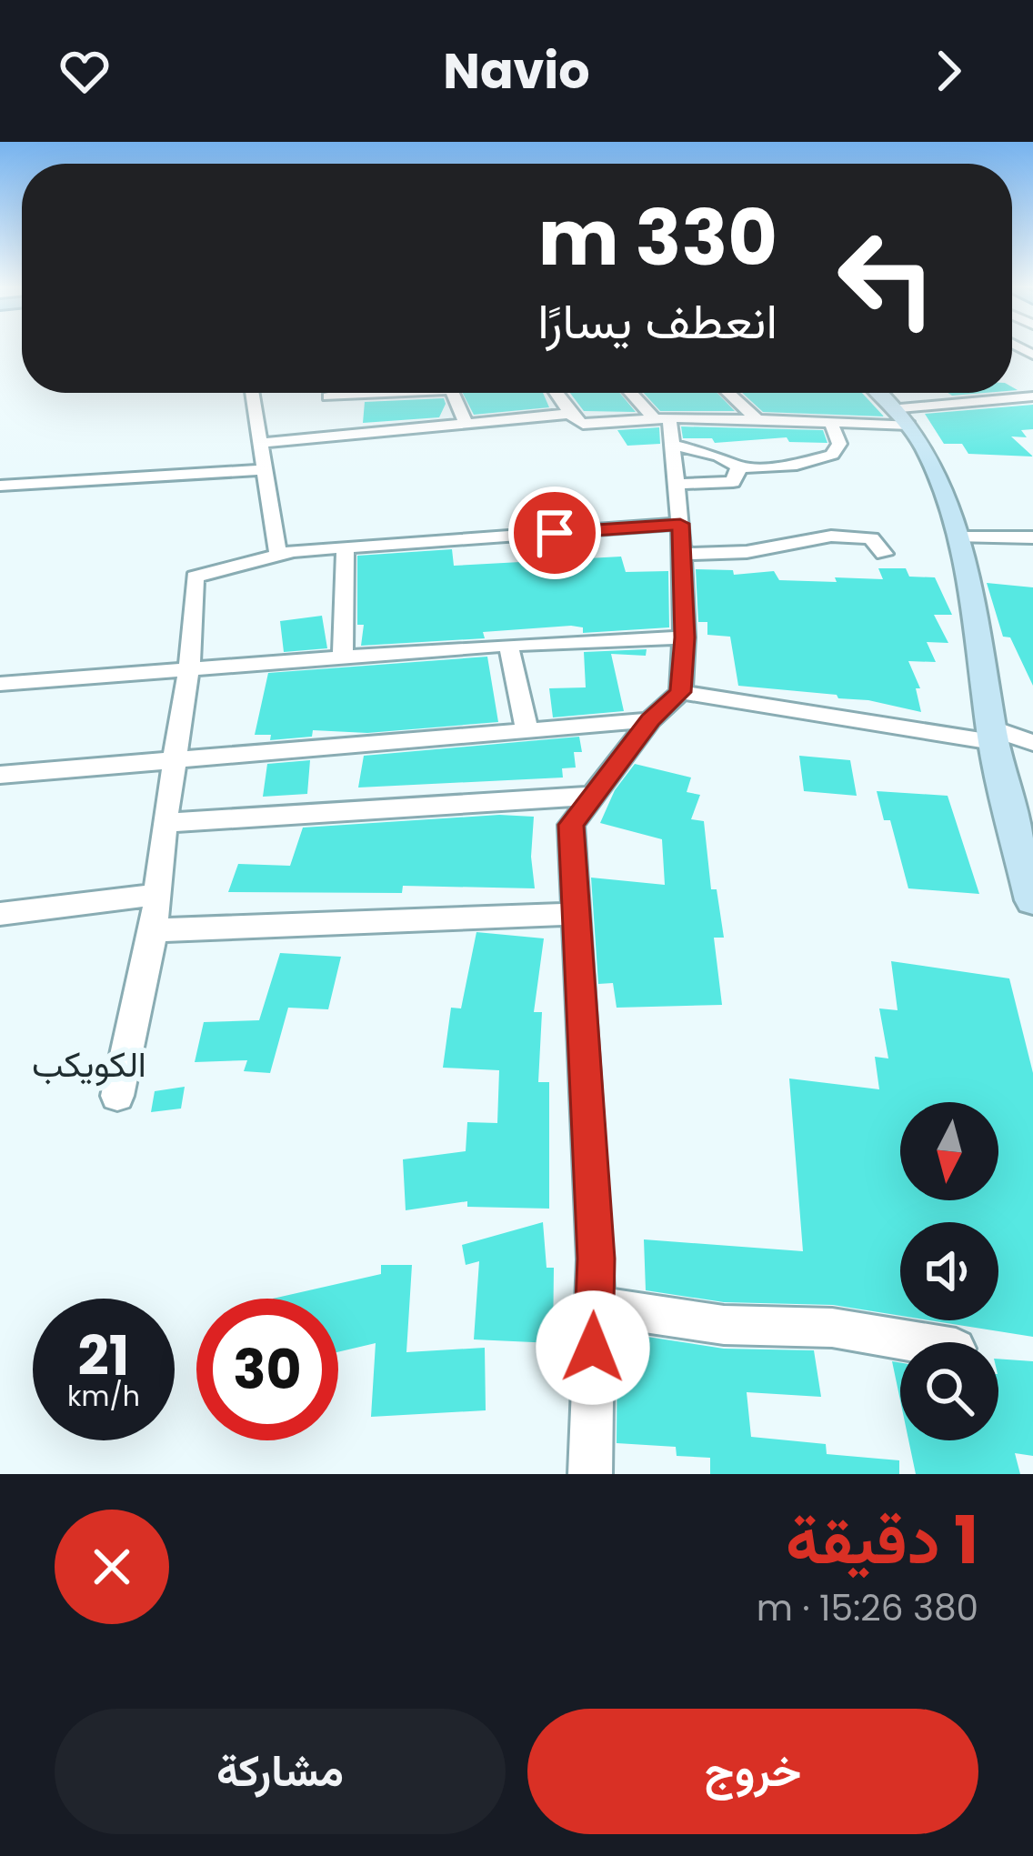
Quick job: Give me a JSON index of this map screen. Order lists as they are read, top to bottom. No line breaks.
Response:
{"districts":["الكويكب"],"north":"bottom","page":{"header":"Navio","turn":["330 m","انعطف يسارًا"],"speed":"21 km/h","limit":"30","heading":["1 دقيقة","380 m · 15:26"],"buttons":["خروج","مشاركة"]}}
